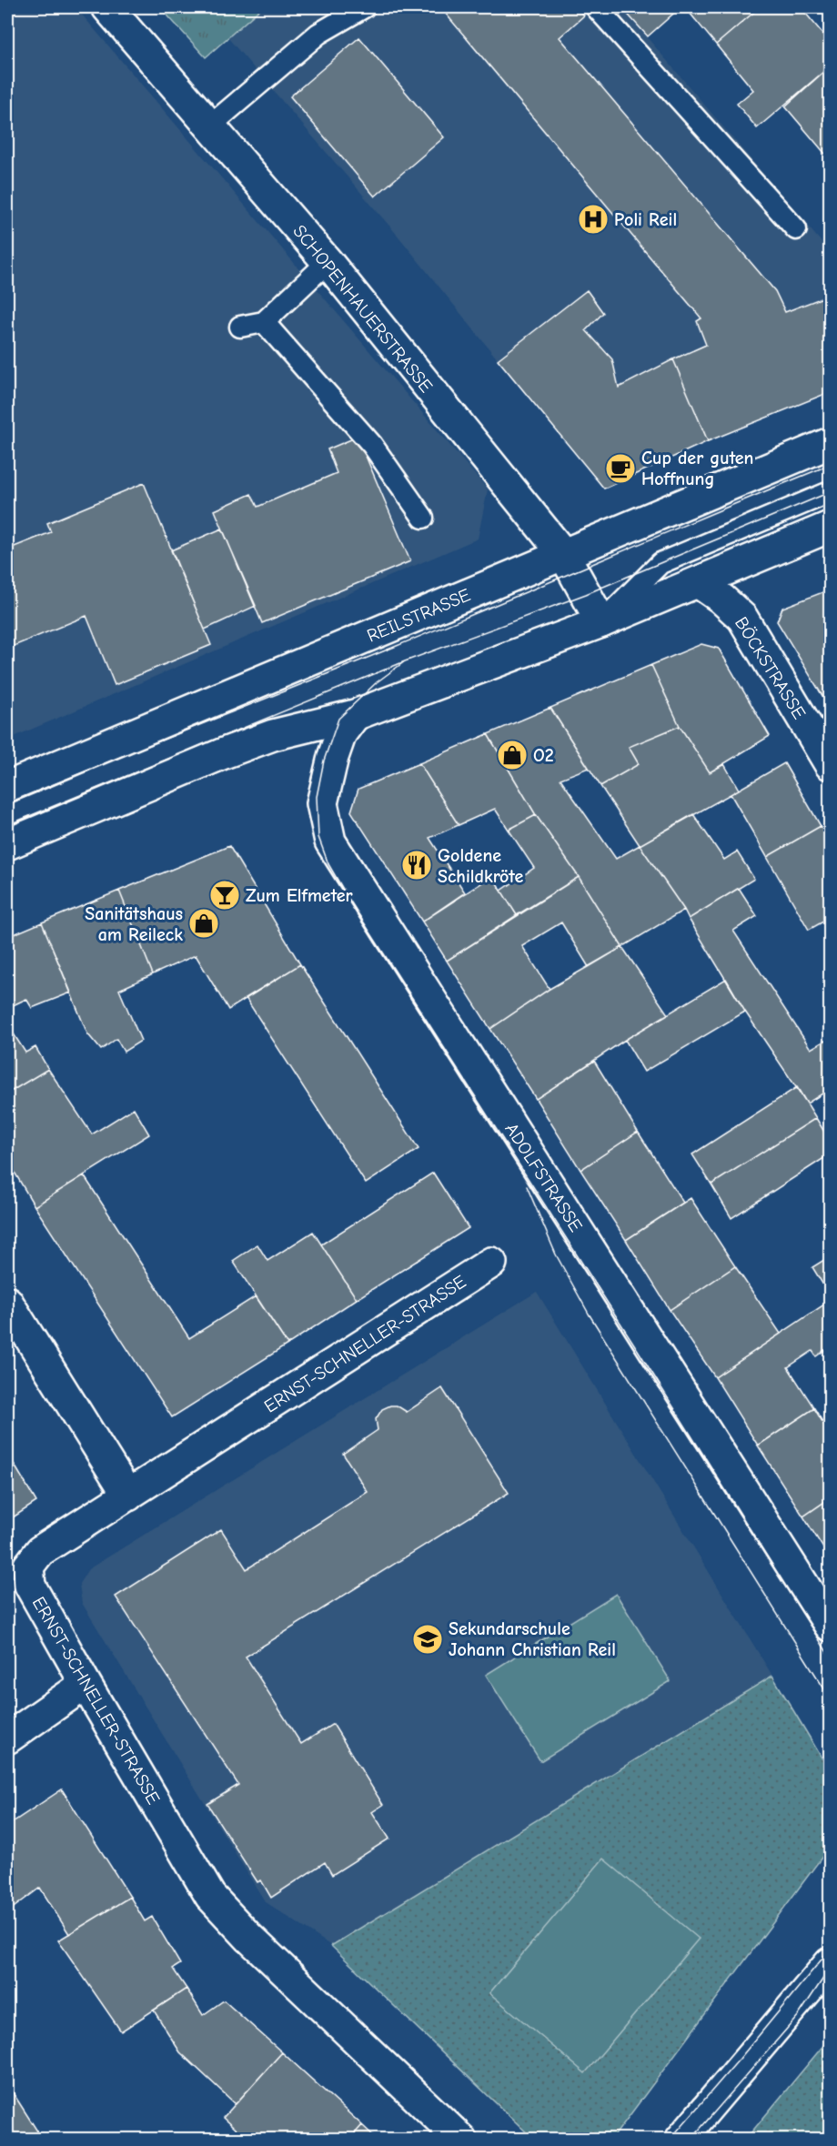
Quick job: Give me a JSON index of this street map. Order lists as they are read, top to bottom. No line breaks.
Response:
{"streets":{"street":["SCHOPENHAUERSTRASSE","REILSTRASSE","BÖCKSTRASSE","ADOLFSTRASSE","ERNST-SCHNELLER-STRASSE"]},"crossings":[["SCHOPENHAUERSTRASSE","REILSTRASSE"]],"places":{"hospital":["Poli Reil"],"cafe":["Cup der guten Hoffnung"],"shop":["O2","Sanitätshaus am Reileck"],"restaurant":["Goldene Schildkröte"],"bar":["Zum Elfmeter"],"school or university":["Sekundarschule Johann Christian Reil"]}}
